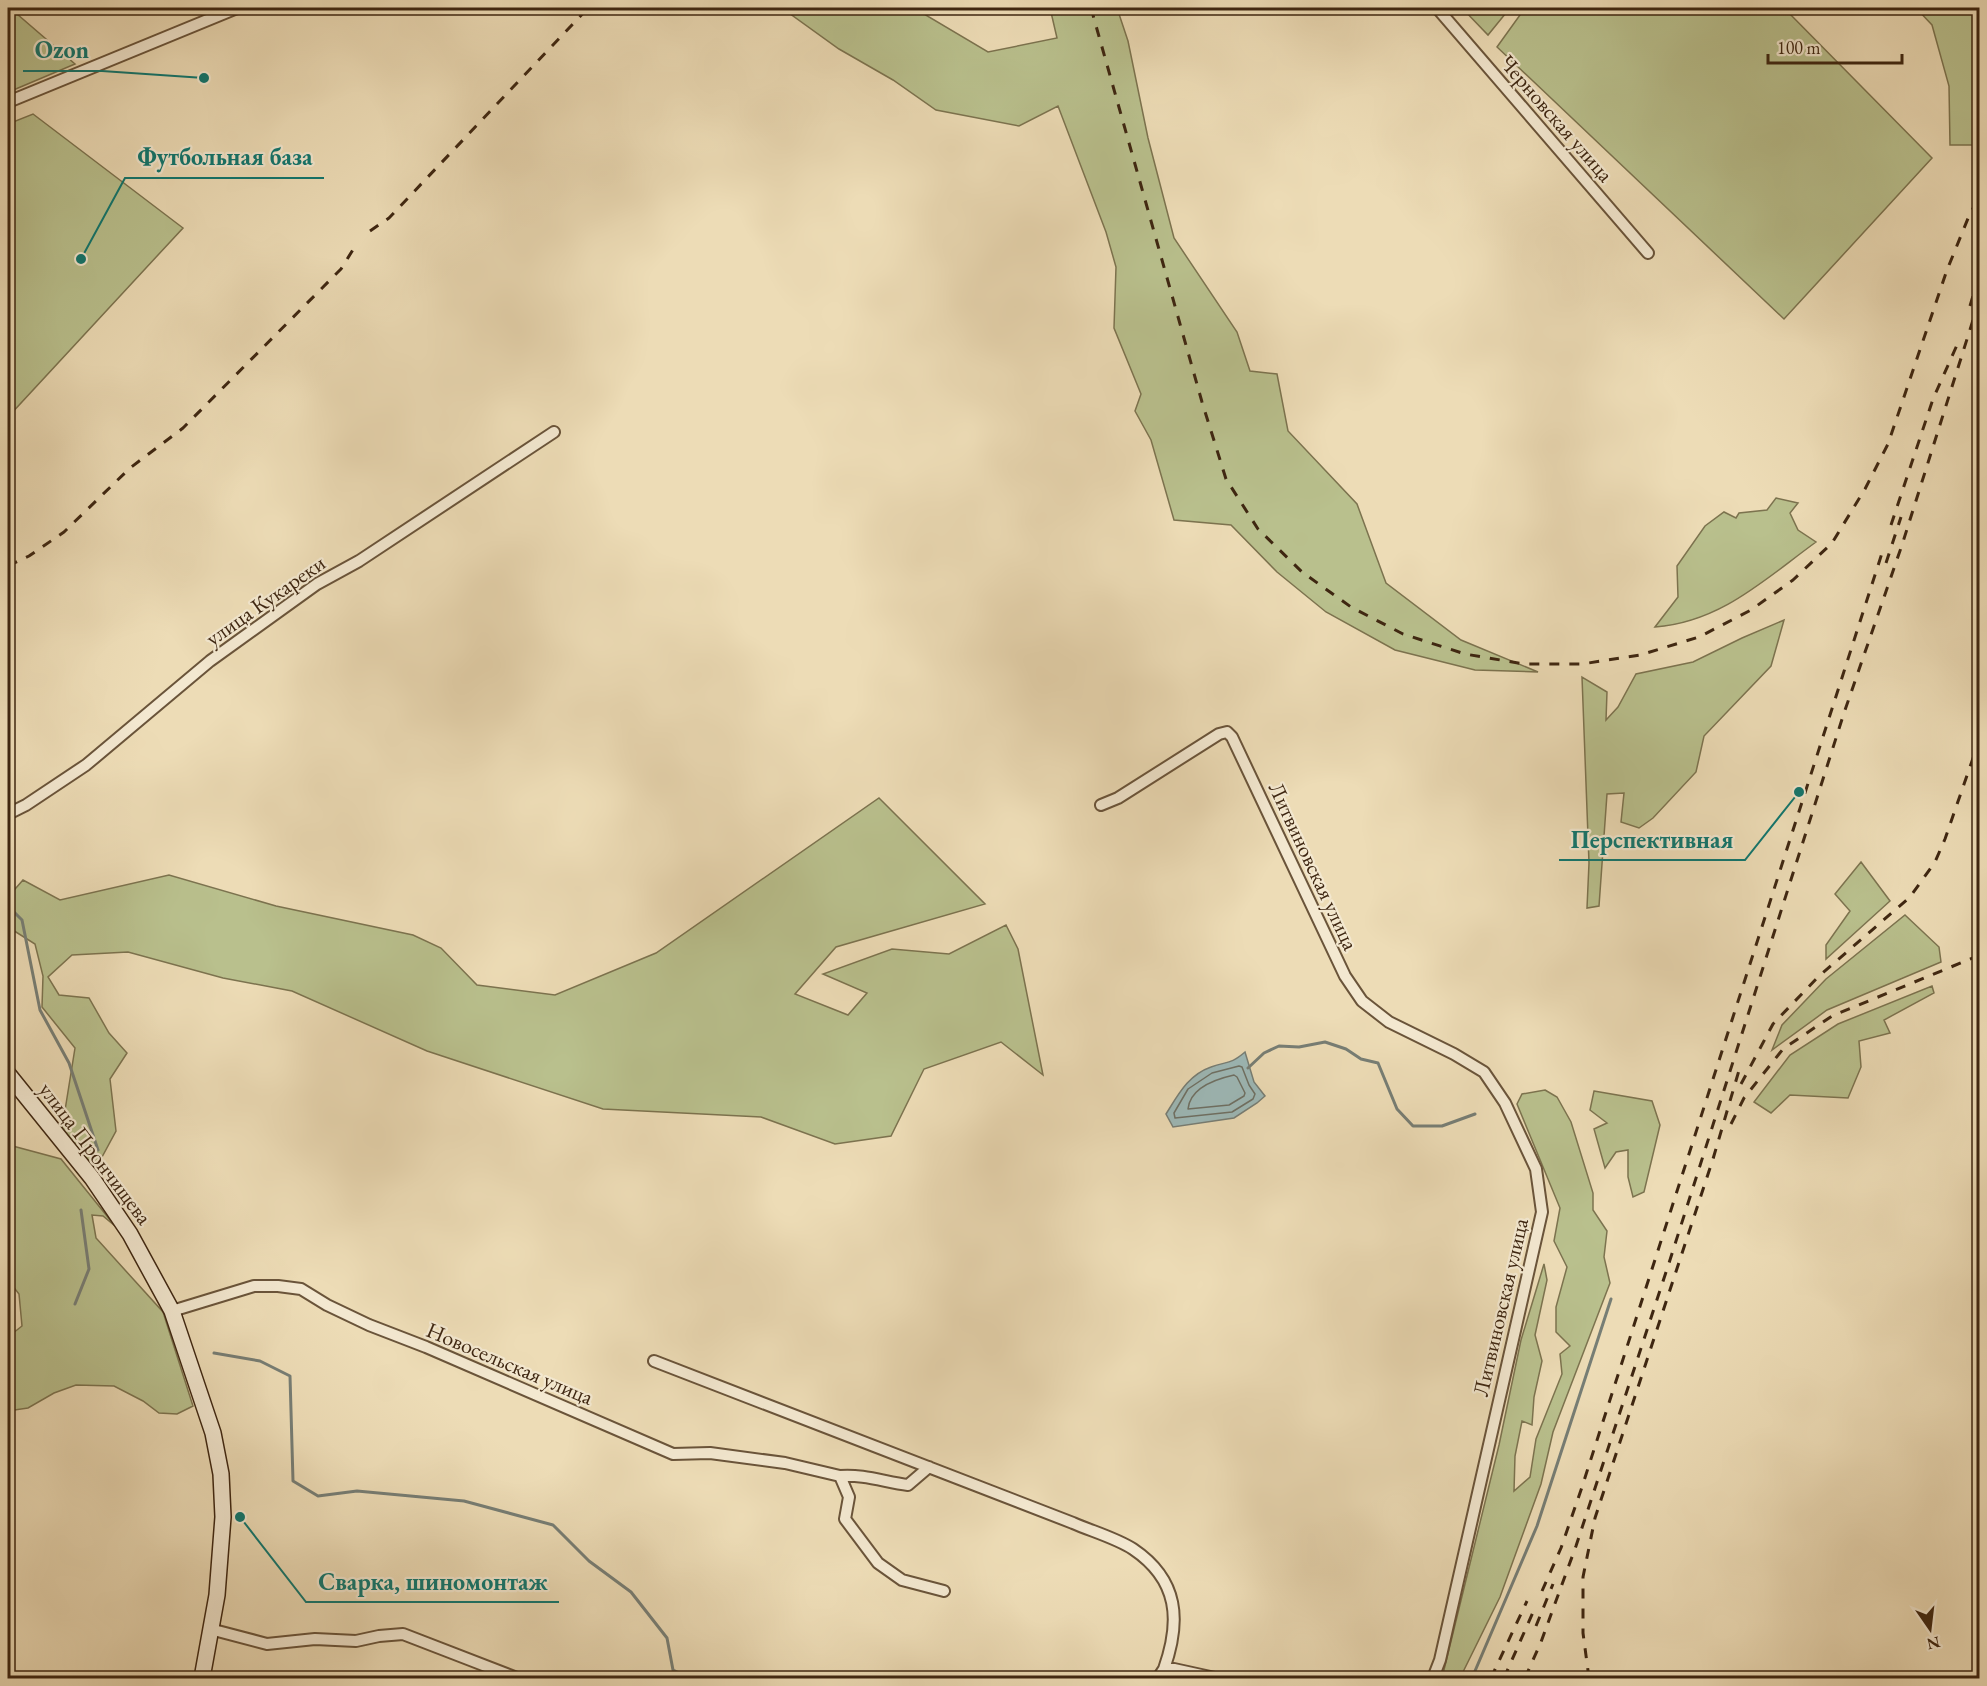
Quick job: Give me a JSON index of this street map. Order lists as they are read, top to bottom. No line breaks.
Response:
{"streets":{"street":["Черновская улица","улица Кукареки","Литвиновская улица","улица Прончищева","Новосельская улица"]},"crossings":[["улица Прончищева","Новосельская улица"]],"places":["Ozon","Футбольная база","Перспективная","Сварка, шиномонтаж"],"scale_bar":"100 m","north":"bottom"}
